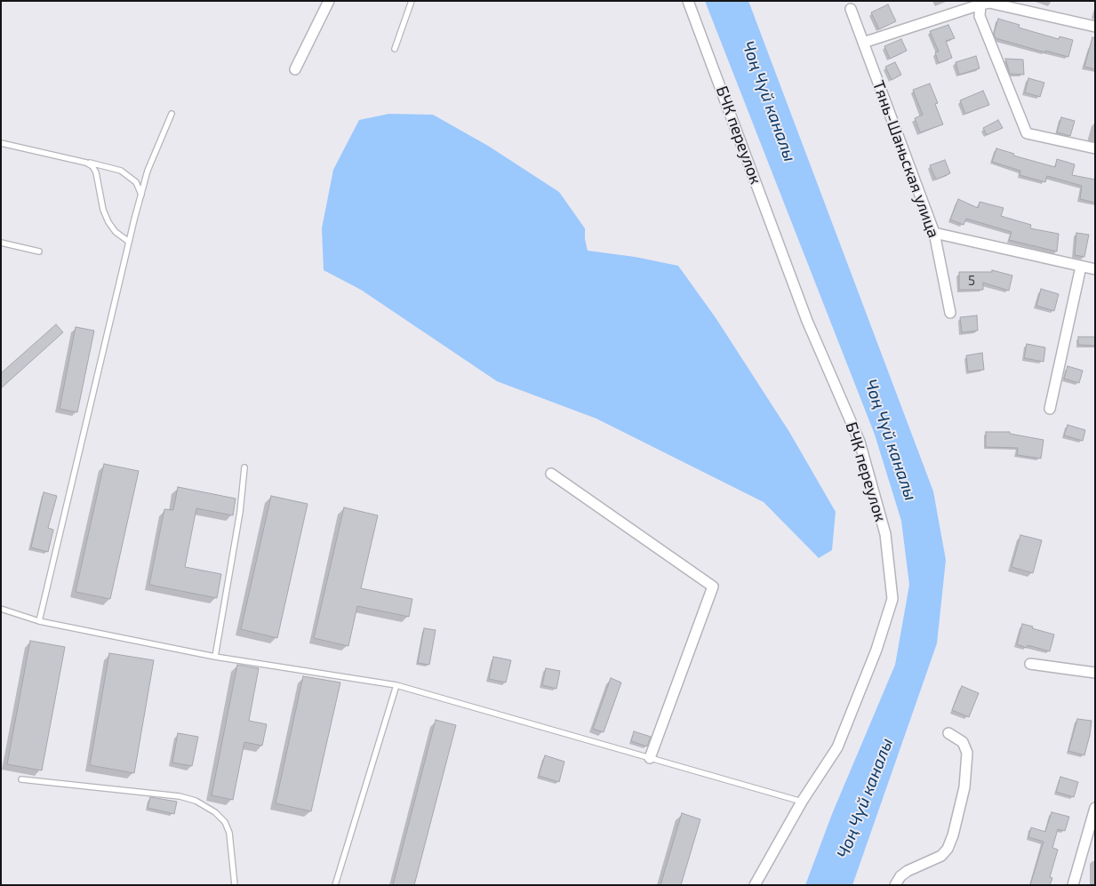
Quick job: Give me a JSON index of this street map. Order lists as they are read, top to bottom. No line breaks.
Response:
{"streets":{"street":["БЧК переулок","Тянь-Шаньская улица"]},"water":["Чоң Чүй каналы"],"house_numbers":["5"]}
